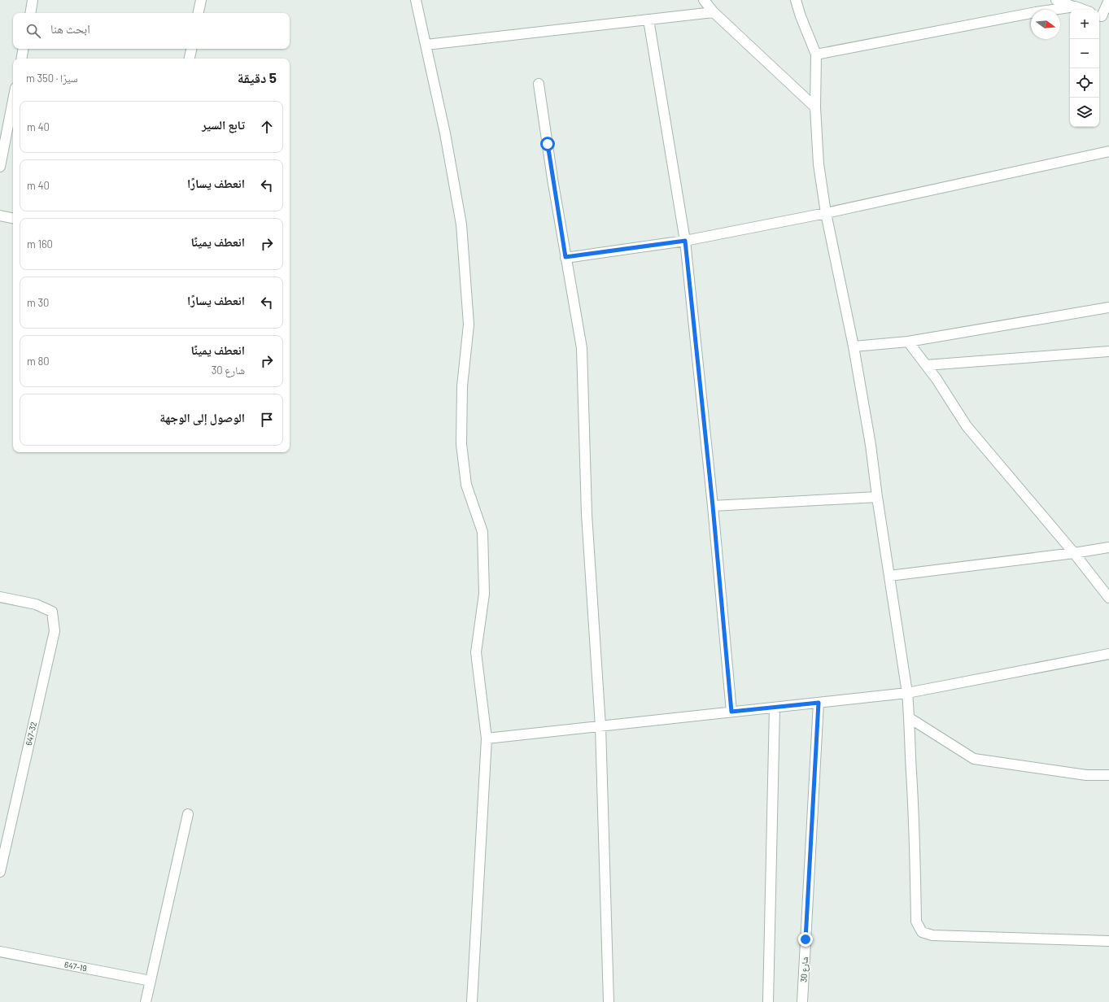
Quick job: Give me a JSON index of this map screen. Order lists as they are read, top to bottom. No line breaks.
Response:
{"streets":{"street":["647-32","647-19","شارع 30"]},"north":"right","page":{"map_buttons":["+","−"],"search":"ابحث هنا","heading":["5 دقيقة","سيرًا · 350 m"],"list":[["تابع السير","40 m"],["انعطف يسارًا","40 m"],["انعطف يمينًا","160 m"],["انعطف يسارًا","30 m"],["انعطف يمينًا","شارع 30","80 m"],"الوصول إلى الوجهة"]}}
